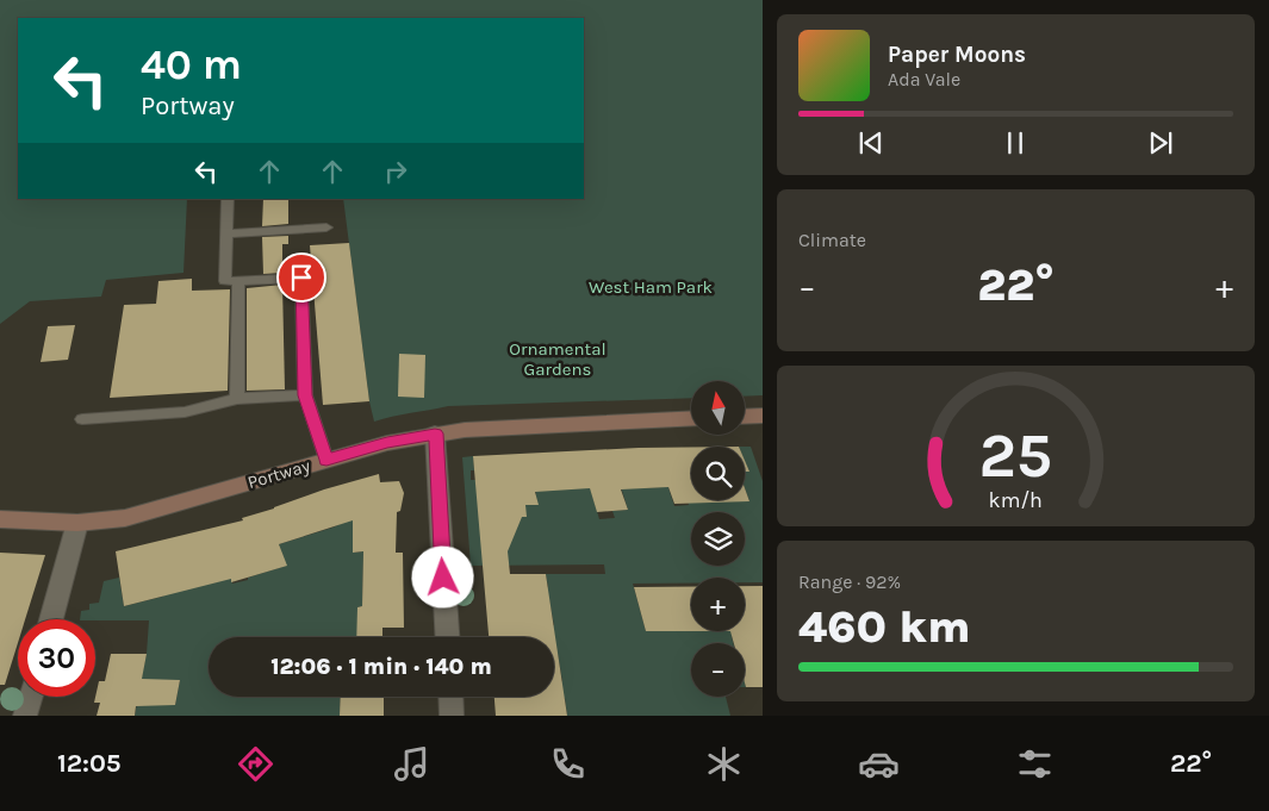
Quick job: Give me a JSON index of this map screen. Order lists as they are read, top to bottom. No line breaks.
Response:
{"streets":{"main road":["Portway"]},"parks":["West Ham Park","Ornamental Gardens"],"north":"top","page":{"turn":["40 m","Portway"],"song":["Paper Moons","Ada Vale"],"tile":["Climate",["Range · 92%","460 km"]],"heat":["−","22°","+"],"map_buttons":["+","−"],"limit":"30","trip":"12:06 · 1 min · 140 m","tabs":["12:05","22°"],"gauge":["25","km/h"]}}
